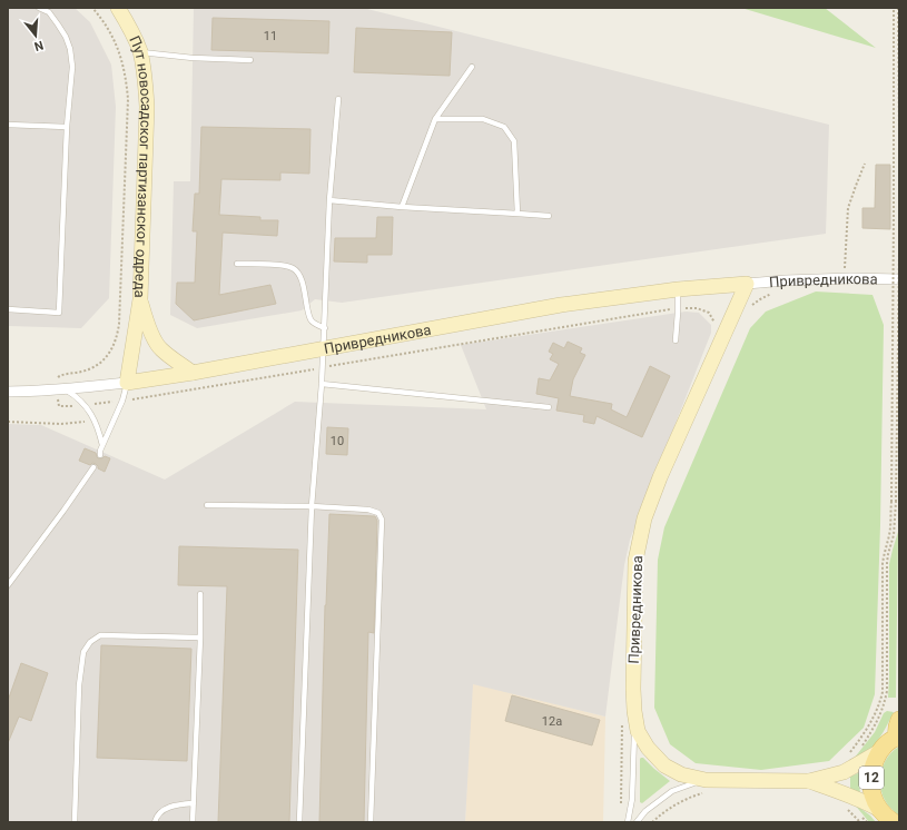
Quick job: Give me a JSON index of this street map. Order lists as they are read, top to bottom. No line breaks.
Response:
{"streets":{"main road":["12"],"street":["Пут новосадског партизанског одреда","Привредникова"]},"crossings":[["Пут новосадског партизанског одреда","Привредникова"]],"house_numbers":["11","10","12a"],"north":"bottom"}
